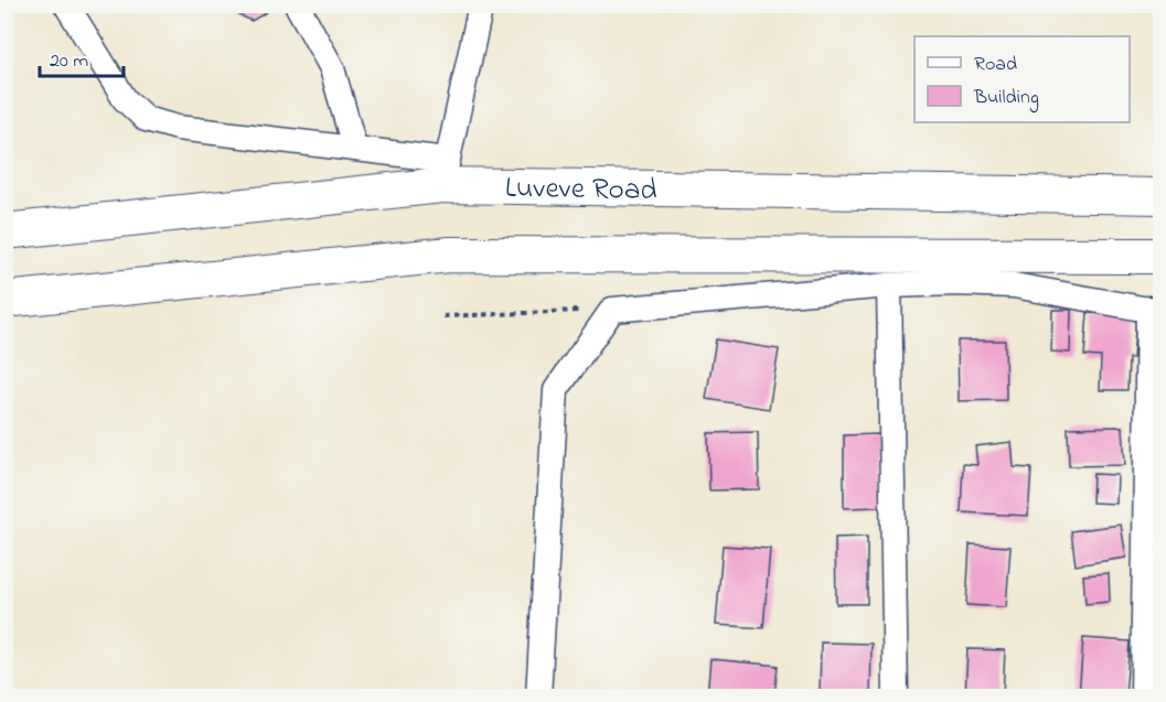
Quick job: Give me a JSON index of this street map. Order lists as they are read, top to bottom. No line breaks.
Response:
{"streets":{"street":["Luveve Road"]},"legend":["Road","Building"],"scale_bar":"20 m"}
